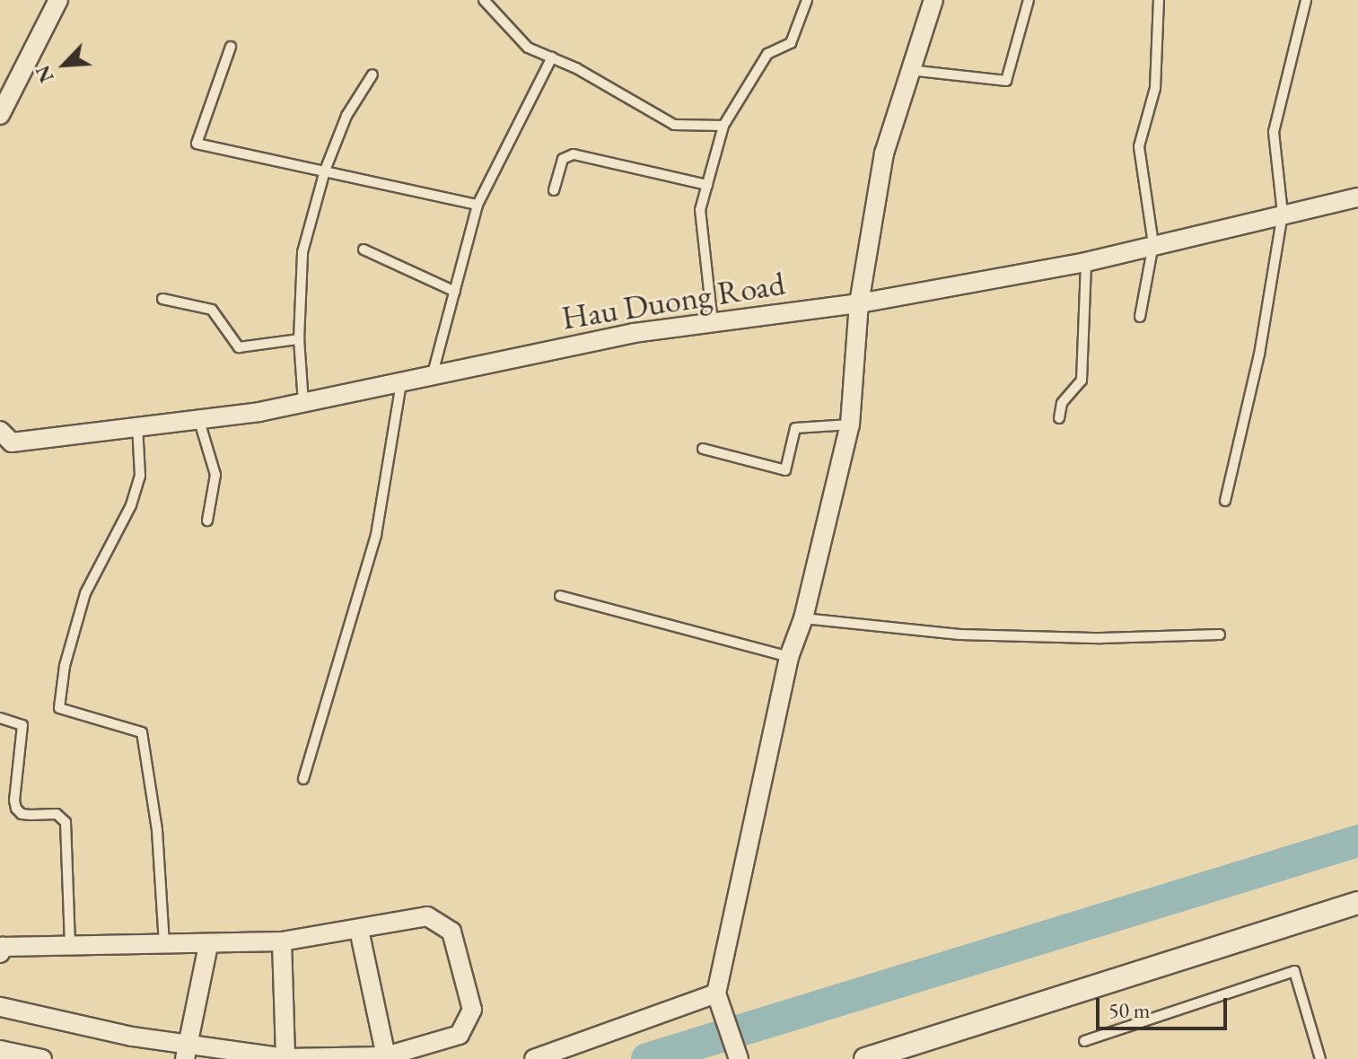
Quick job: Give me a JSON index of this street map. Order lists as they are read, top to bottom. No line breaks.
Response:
{"streets":{"street":["Hau Duong Road"]},"scale_bar":"50 m","north":"bottom left"}
